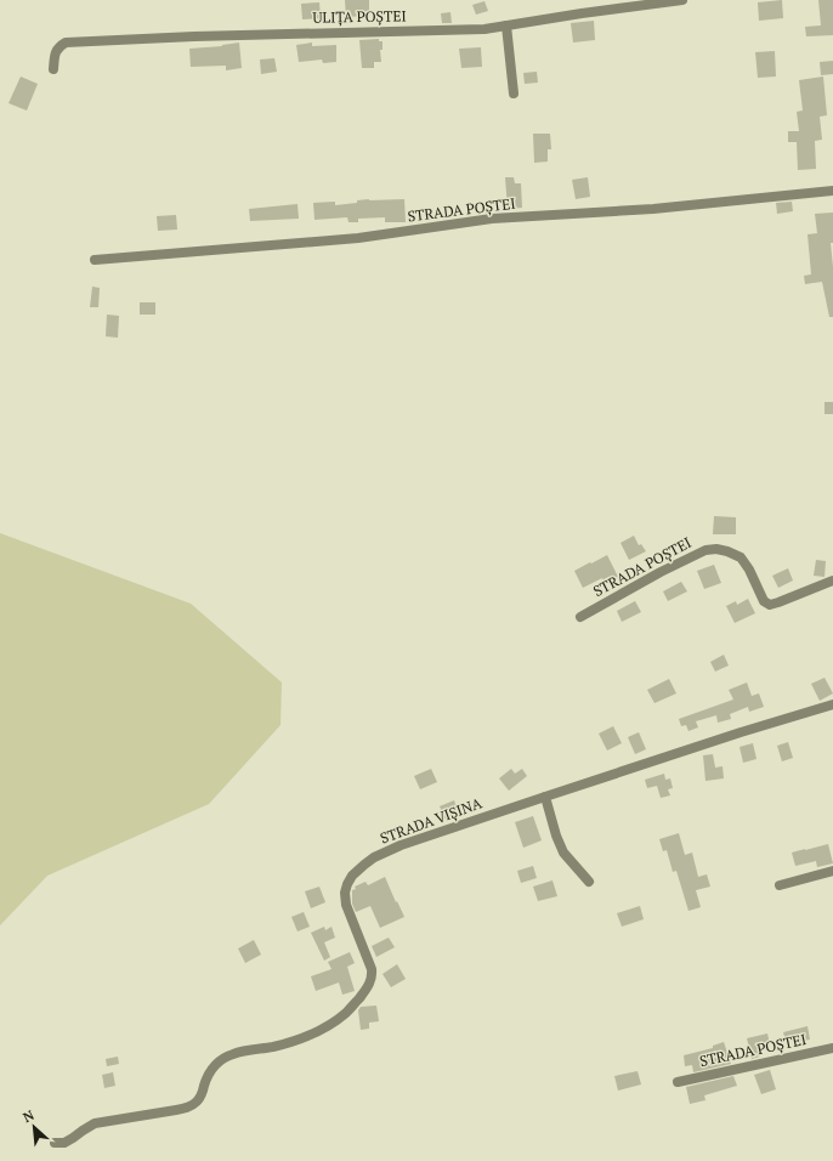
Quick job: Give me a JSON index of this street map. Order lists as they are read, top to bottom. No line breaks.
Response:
{"streets":{"street":["ULIȚA POȘTEI","STRADA POȘTEI","STRADA VIȘINA"]},"north":"top left"}
